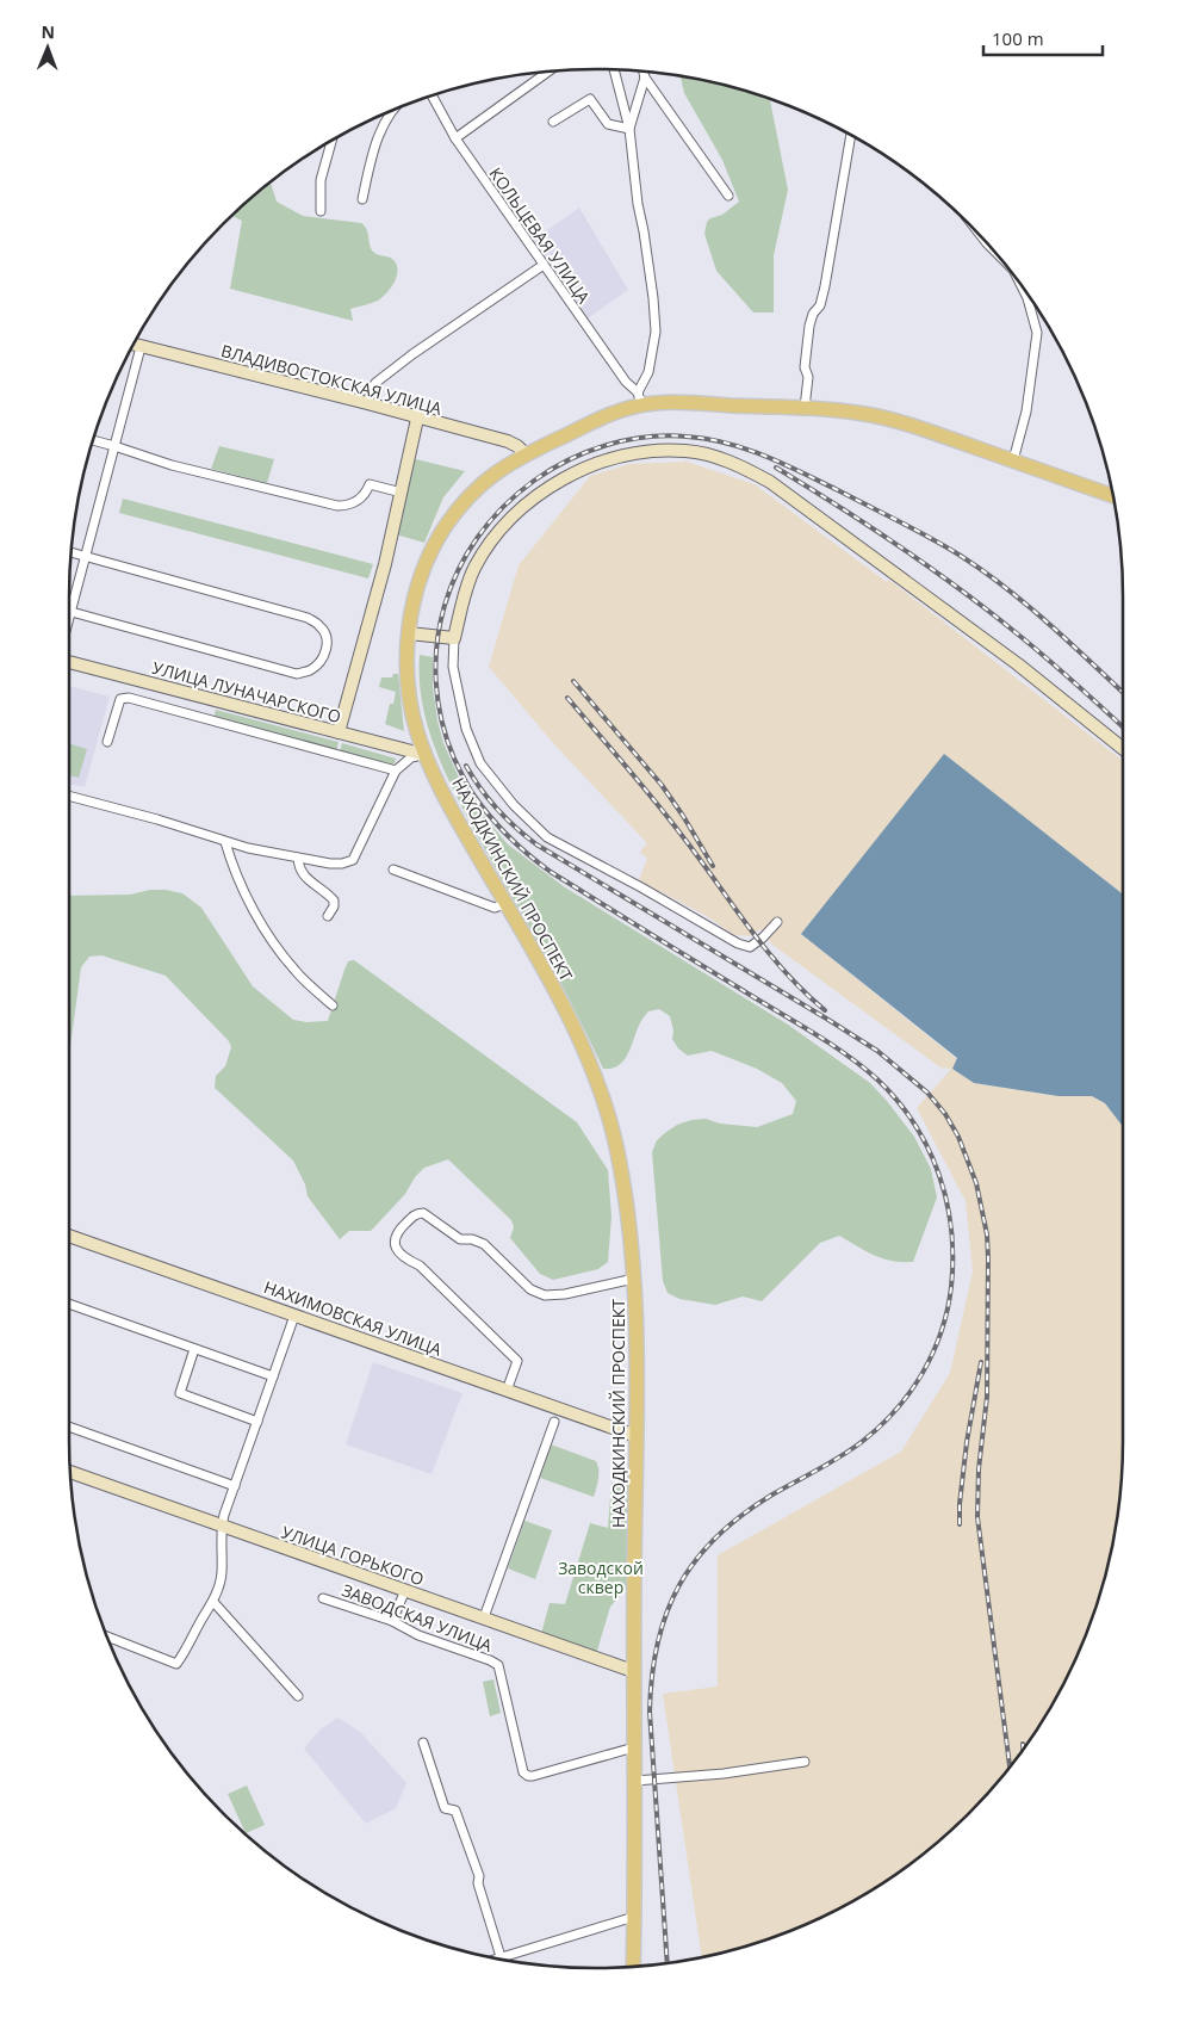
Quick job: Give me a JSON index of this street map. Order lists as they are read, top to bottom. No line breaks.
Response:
{"streets":{"main road":["ВЛАДИВОСТОКСКАЯ УЛИЦА","УЛИЦА ЛУНАЧАРСКОГО","НАХОДКИНСКИЙ ПРОСПЕКТ","НАХИМОВСКАЯ УЛИЦА","УЛИЦА ГОРЬКОГО"],"street":["КОЛЬЦЕВАЯ УЛИЦА","ЗАВОДСКАЯ УЛИЦА"]},"crossings":[["КОЛЬЦЕВАЯ УЛИЦА","НАХОДКИНСКИЙ ПРОСПЕКТ"],["ВЛАДИВОСТОКСКАЯ УЛИЦА","НАХОДКИНСКИЙ ПРОСПЕКТ"],["УЛИЦА ЛУНАЧАРСКОГО","НАХОДКИНСКИЙ ПРОСПЕКТ"],["НАХОДКИНСКИЙ ПРОСПЕКТ","НАХИМОВСКАЯ УЛИЦА"],["НАХОДКИНСКИЙ ПРОСПЕКТ","УЛИЦА ГОРЬКОГО"],["НАХОДКИНСКИЙ ПРОСПЕКТ","ЗАВОДСКАЯ УЛИЦА"]],"parks":["Заводской сквер"],"scale_bar":"100 m","north":"top"}
